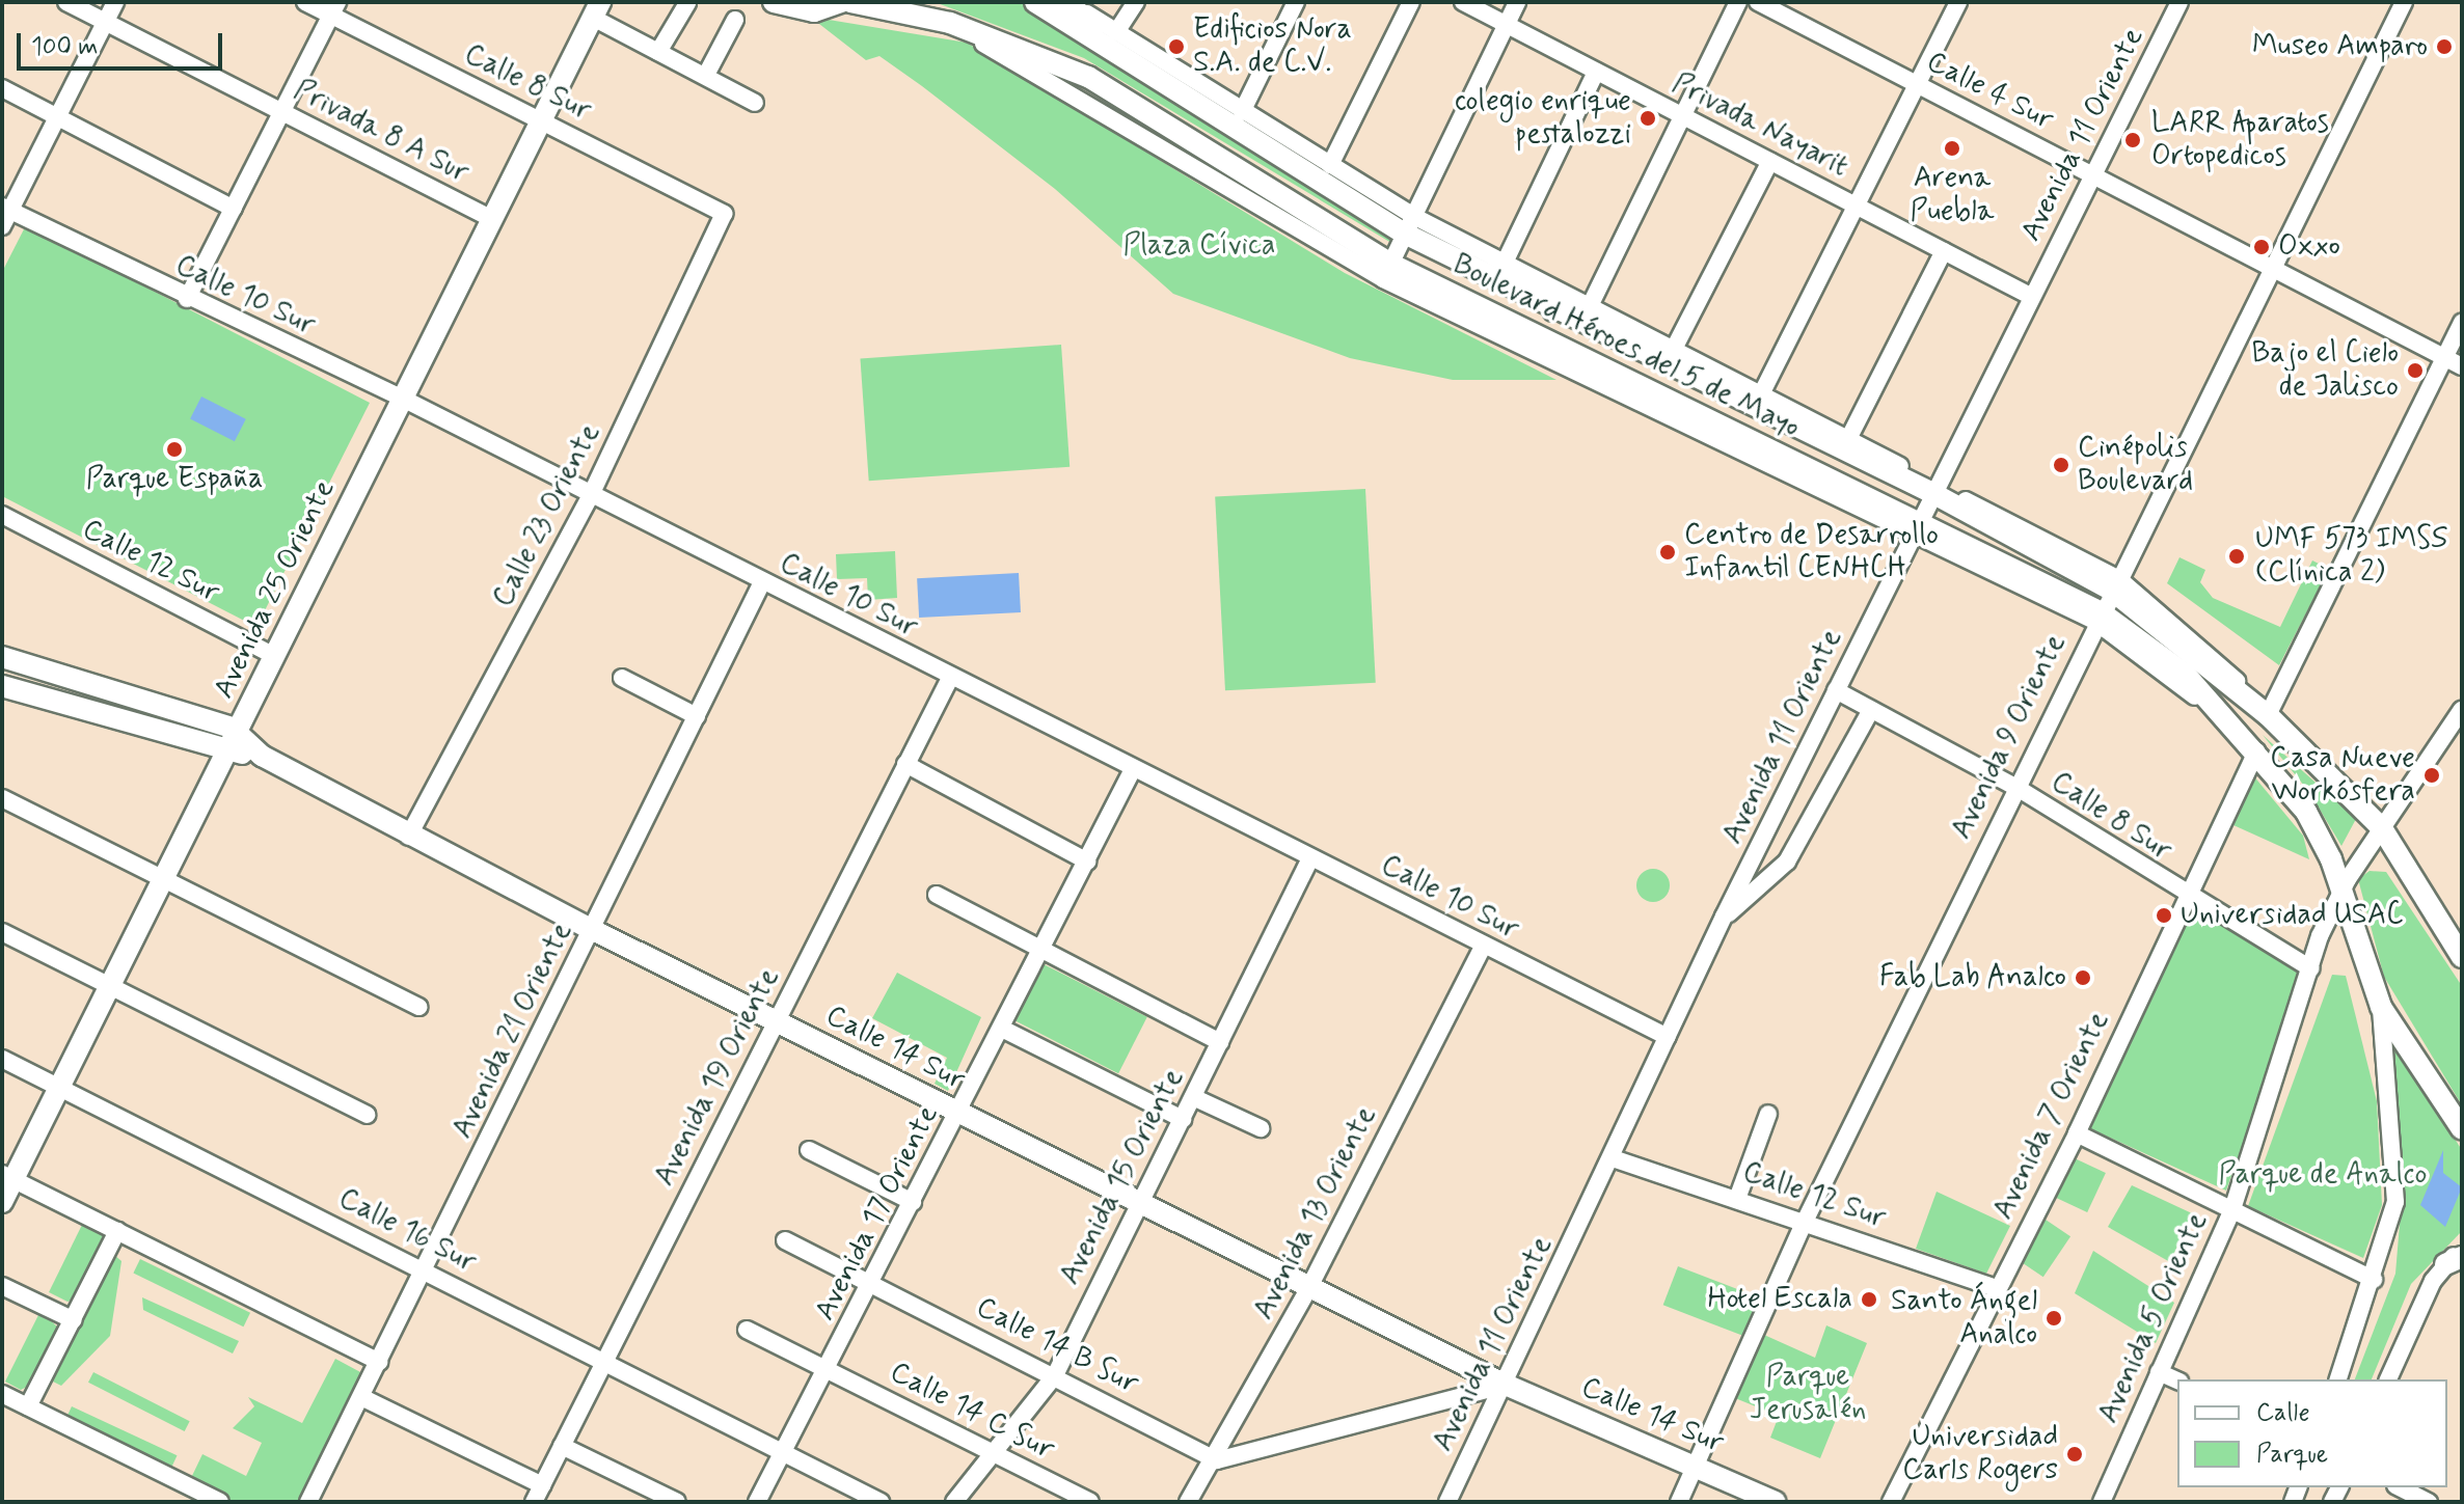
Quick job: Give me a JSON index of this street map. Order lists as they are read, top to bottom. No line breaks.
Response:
{"streets":{"main road":["Boulevard Héroes del 5 de Mayo","Avenida 25 Oriente","Calle 14 Sur"],"street":["Calle 8 Sur","Calle 4 Sur","Privada Nayarit","Privada 8 A Sur","Avenida 11 Oriente","Calle 10 Sur","Calle 23 Oriente","Calle 12 Sur","Avenida 9 Oriente","Avenida 21 Oriente","Avenida 19 Oriente","Avenida 7 Oriente","Avenida 15 Oriente","Avenida 17 Oriente","Avenida 13 Oriente","Calle 16 Sur","Avenida 5 Oriente","Calle 14 B Sur","Calle 14 C Sur"]},"crossings":[["Calle 8 Sur","Avenida 11 Oriente"],["Calle 8 Sur","Calle 23 Oriente"],["Calle 8 Sur","Avenida 25 Oriente"],["Calle 8 Sur","Avenida 9 Oriente"],["Calle 8 Sur","Avenida 7 Oriente"],["Calle 8 Sur","Avenida 5 Oriente"],["Calle 4 Sur","Avenida 11 Oriente"],["Calle 4 Sur","Avenida 9 Oriente"],["Privada Nayarit","Avenida 11 Oriente"],["Privada 8 A Sur","Avenida 25 Oriente"],["Avenida 11 Oriente","Calle 10 Sur"],["Avenida 11 Oriente","Boulevard Héroes del 5 de Mayo"],["Avenida 11 Oriente","Calle 12 Sur"],["Avenida 11 Oriente","Calle 14 Sur"],["Calle 10 Sur","Calle 23 Oriente"],["Calle 10 Sur","Avenida 25 Oriente"],["Calle 10 Sur","Avenida 21 Oriente"],["Calle 10 Sur","Avenida 19 Oriente"],["Calle 10 Sur","Avenida 15 Oriente"],["Calle 10 Sur","Avenida 17 Oriente"],["Calle 10 Sur","Avenida 13 Oriente"],["Boulevard Héroes del 5 de Mayo","Avenida 9 Oriente"],["Boulevard Héroes del 5 de Mayo","Avenida 7 Oriente"],["Boulevard Héroes del 5 de Mayo","Avenida 5 Oriente"],["Calle 23 Oriente","Calle 14 Sur"],["Calle 12 Sur","Avenida 25 Oriente"],["Calle 12 Sur","Avenida 9 Oriente"],["Calle 12 Sur","Avenida 7 Oriente"],["Avenida 25 Oriente","Calle 14 Sur"],["Avenida 25 Oriente","Calle 16 Sur"],["Avenida 9 Oriente","Calle 14 Sur"],["Avenida 21 Oriente","Calle 14 Sur"],["Avenida 21 Oriente","Calle 16 Sur"],["Calle 14 Sur","Avenida 19 Oriente"],["Calle 14 Sur","Avenida 15 Oriente"],["Calle 14 Sur","Avenida 17 Oriente"],["Calle 14 Sur","Avenida 13 Oriente"],["Avenida 19 Oriente","Calle 16 Sur"],["Avenida 15 Oriente","Calle 14 B Sur"],["Avenida 15 Oriente","Calle 14 C Sur"],["Avenida 17 Oriente","Calle 16 Sur"],["Avenida 17 Oriente","Calle 14 B Sur"],["Avenida 17 Oriente","Calle 14 C Sur"],["Avenida 13 Oriente","Calle 14 B Sur"]],"parks":["Plaza Cívica","Parque de Analco","Parque Jerusalén"],"places":["Edificios Nora S.A. de C.V.","Museo Amparo","colegio enrique pestalozzi","LARR Aparatos Ortopedicos","Arena Puebla","Oxxo","Bajo el Cielo de Jalisco","Parque España","Cinépolis Boulevard","Centro de Desarrollo Infantil CENHCH","UMF 573 IMSS (Clínica 2)","Casa Nueve Workósfera","Universidad USAC","Fab Lab Analco","Hotel Escala","Santo Ángel Analco","Universidad Carls Rogers"],"legend":["Calle","Parque"],"scale_bar":"100 m"}
